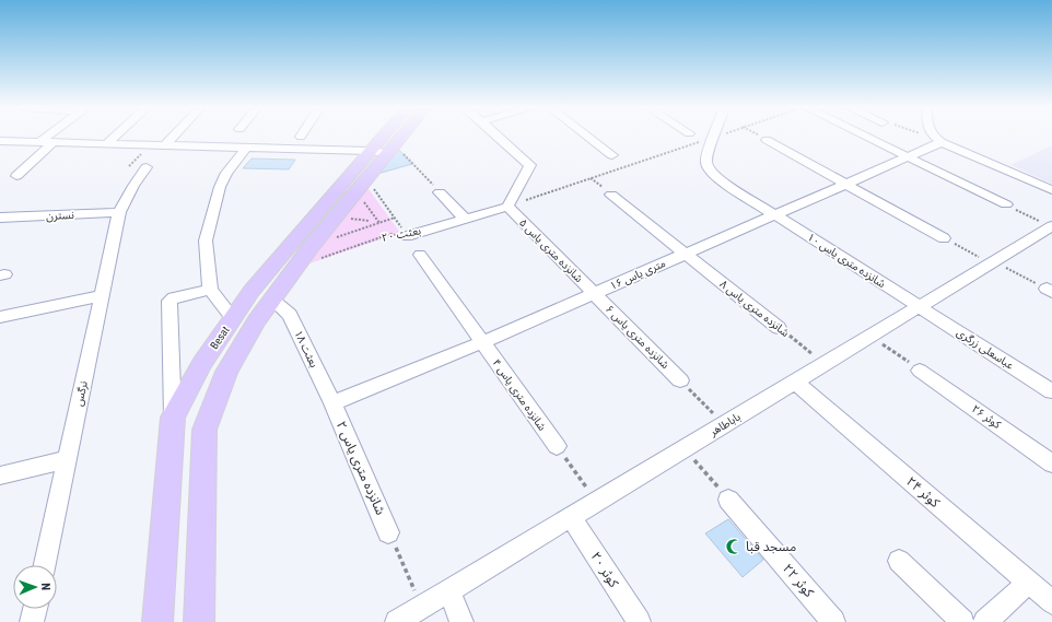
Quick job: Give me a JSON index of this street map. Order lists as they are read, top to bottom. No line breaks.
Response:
{"streets":{"main road":["Besat"],"street":["نسترن","بعثت ۲۰","شانزده متری یاس ۵","شانزده متری یاس ۱۰","۱۶ متری یاس","شانزده متری یاس ۸","شانزده متری یاس ۶","بعثت ۱۸","عباسعلی زرگری","نرگس","شانزده متری یاس ۴","کوثر ۲۶","باباطاهر","شانزده متری یاس ۲","کوثر ۲۴","کوثر ۲۰","کوثر ۲۲"]},"crossings":[["نسترن","نرگس"],["بعثت ۲۰","شانزده متری یاس ۵"],["بعثت ۲۰","Besat"],["شانزده متری یاس ۵","۱۶ متری یاس"],["شانزده متری یاس ۵","شانزده متری یاس ۶"],["شانزده متری یاس ۱۰","۱۶ متری یاس"],["شانزده متری یاس ۱۰","عباسعلی زرگری"],["شانزده متری یاس ۱۰","باباطاهر"],["۱۶ متری یاس","شانزده متری یاس ۸"],["۱۶ متری یاس","شانزده متری یاس ۶"],["۱۶ متری یاس","بعثت ۱۸"],["۱۶ متری یاس","شانزده متری یاس ۴"],["۱۶ متری یاس","شانزده متری یاس ۲"],["شانزده متری یاس ۸","باباطاهر"],["Besat","بعثت ۱۸"],["بعثت ۱۸","شانزده متری یاس ۲"],["عباسعلی زرگری","باباطاهر"],["باباطاهر","کوثر ۲۴"],["باباطاهر","کوثر ۲۰"]],"places":{"mosque":["مسجد قبا"]},"north":"right"}
